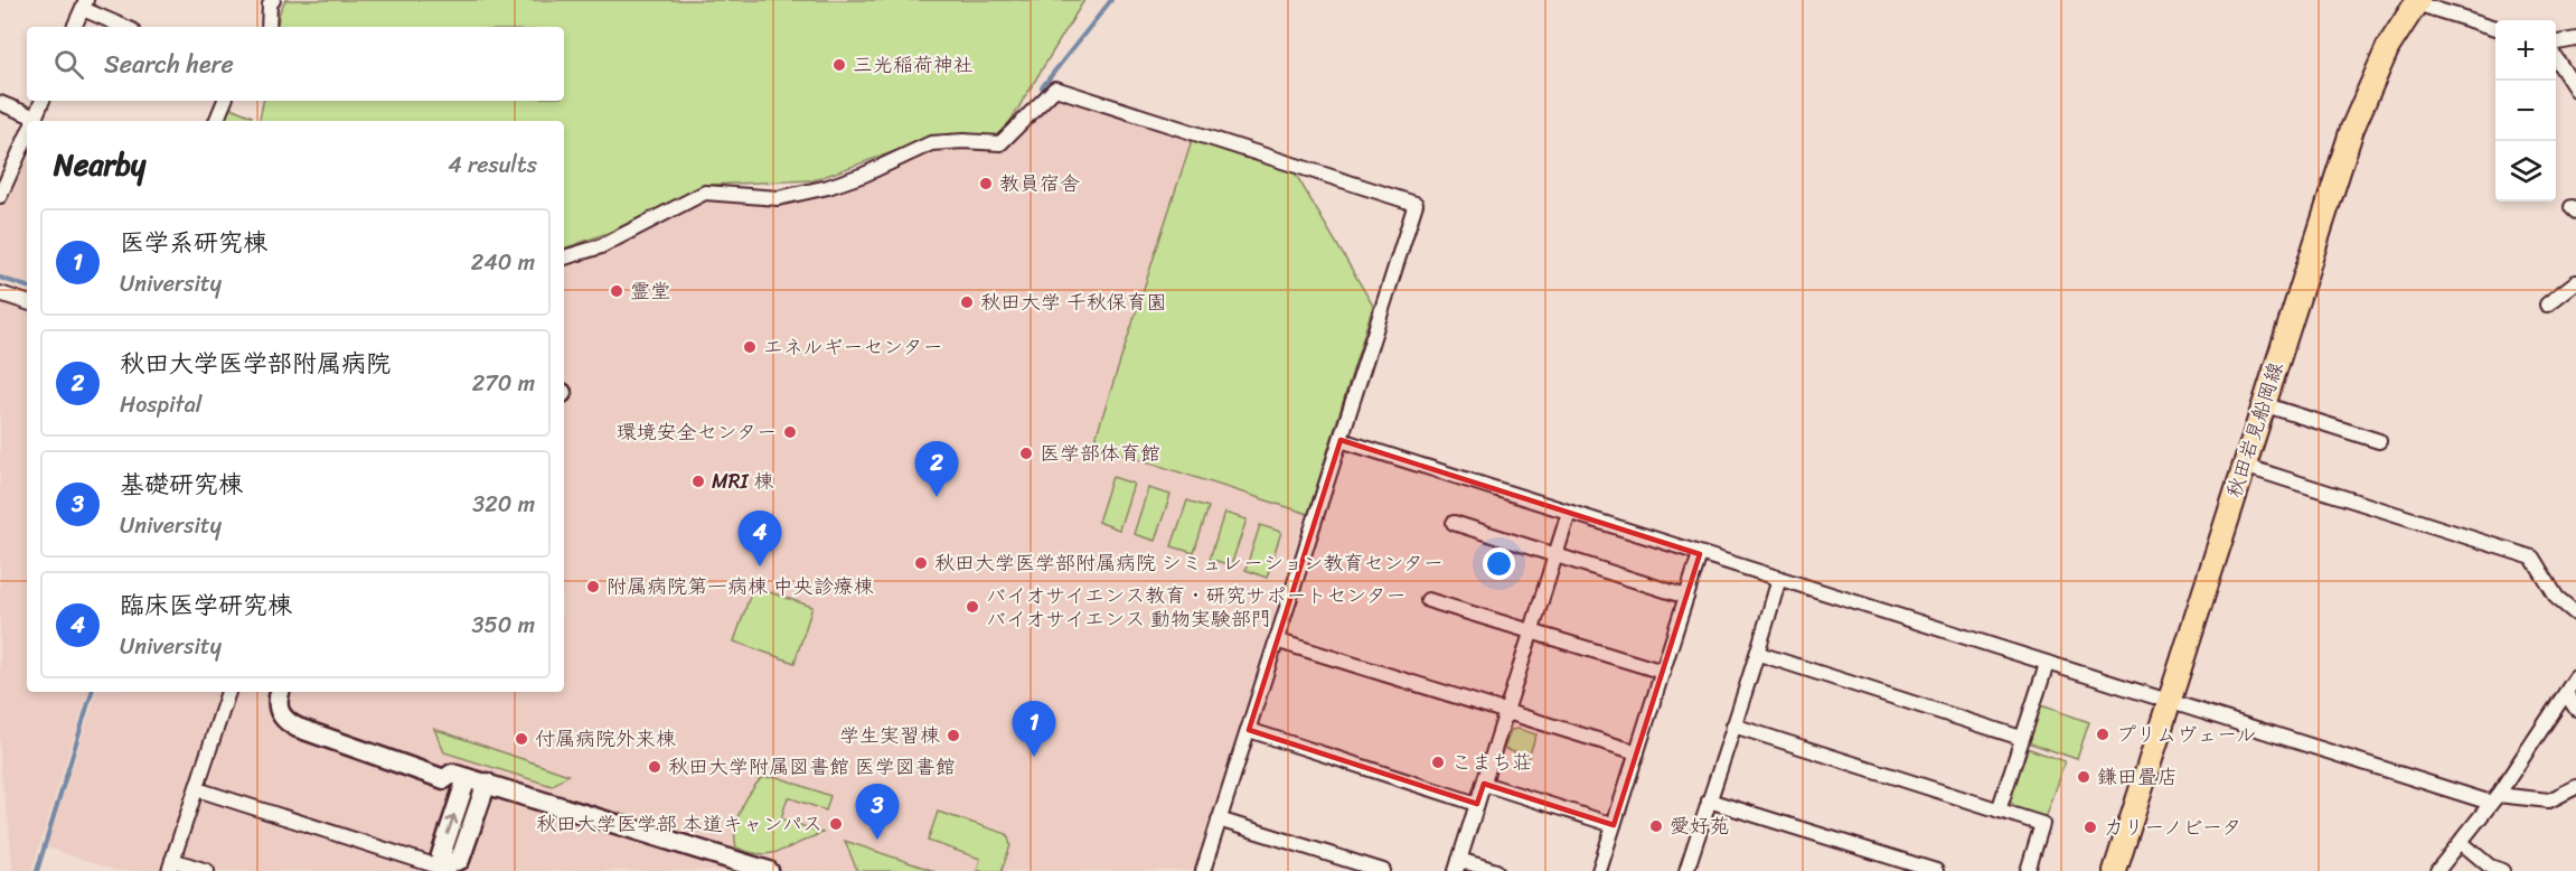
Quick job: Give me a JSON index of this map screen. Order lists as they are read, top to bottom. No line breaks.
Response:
{"streets":{"main road":["秋田岩見船岡線"]},"places":["三光稲荷神社","教員宿舎","霊堂","秋田大学 千秋保育園","エネルギーセンター","環境安全センター","医学部体育館","MRI 棟","秋田大学医学部附属病院 シミュレーション教育センター","附属病院第一病棟 中央診療棟","バイオサイエンス教育・研究サポートセンター バイオサイエンス 動物実験部門","プリムヴェール","学生実習棟","付属病院外来棟","こまち荘","秋田大学附属図書館 医学図書館","鎌田畳店","秋田大学医学部 本道キャンパス","愛好苑","カリーノビータ"],"page":{"map_buttons":["+","−"],"search":"Search here","heading":["Nearby","4 results"],"list":[{"mark":"1","name":"医学系研究棟","note":"University","value":"240 m"},{"mark":"2","name":"秋田大学医学部附属病院","note":"Hospital","value":"270 m"},{"mark":"3","name":"基礎研究棟","note":"University","value":"320 m"},{"mark":"4","name":"臨床医学研究棟","note":"University","value":"350 m"}],"pins":["2","4","1","3"]}}
